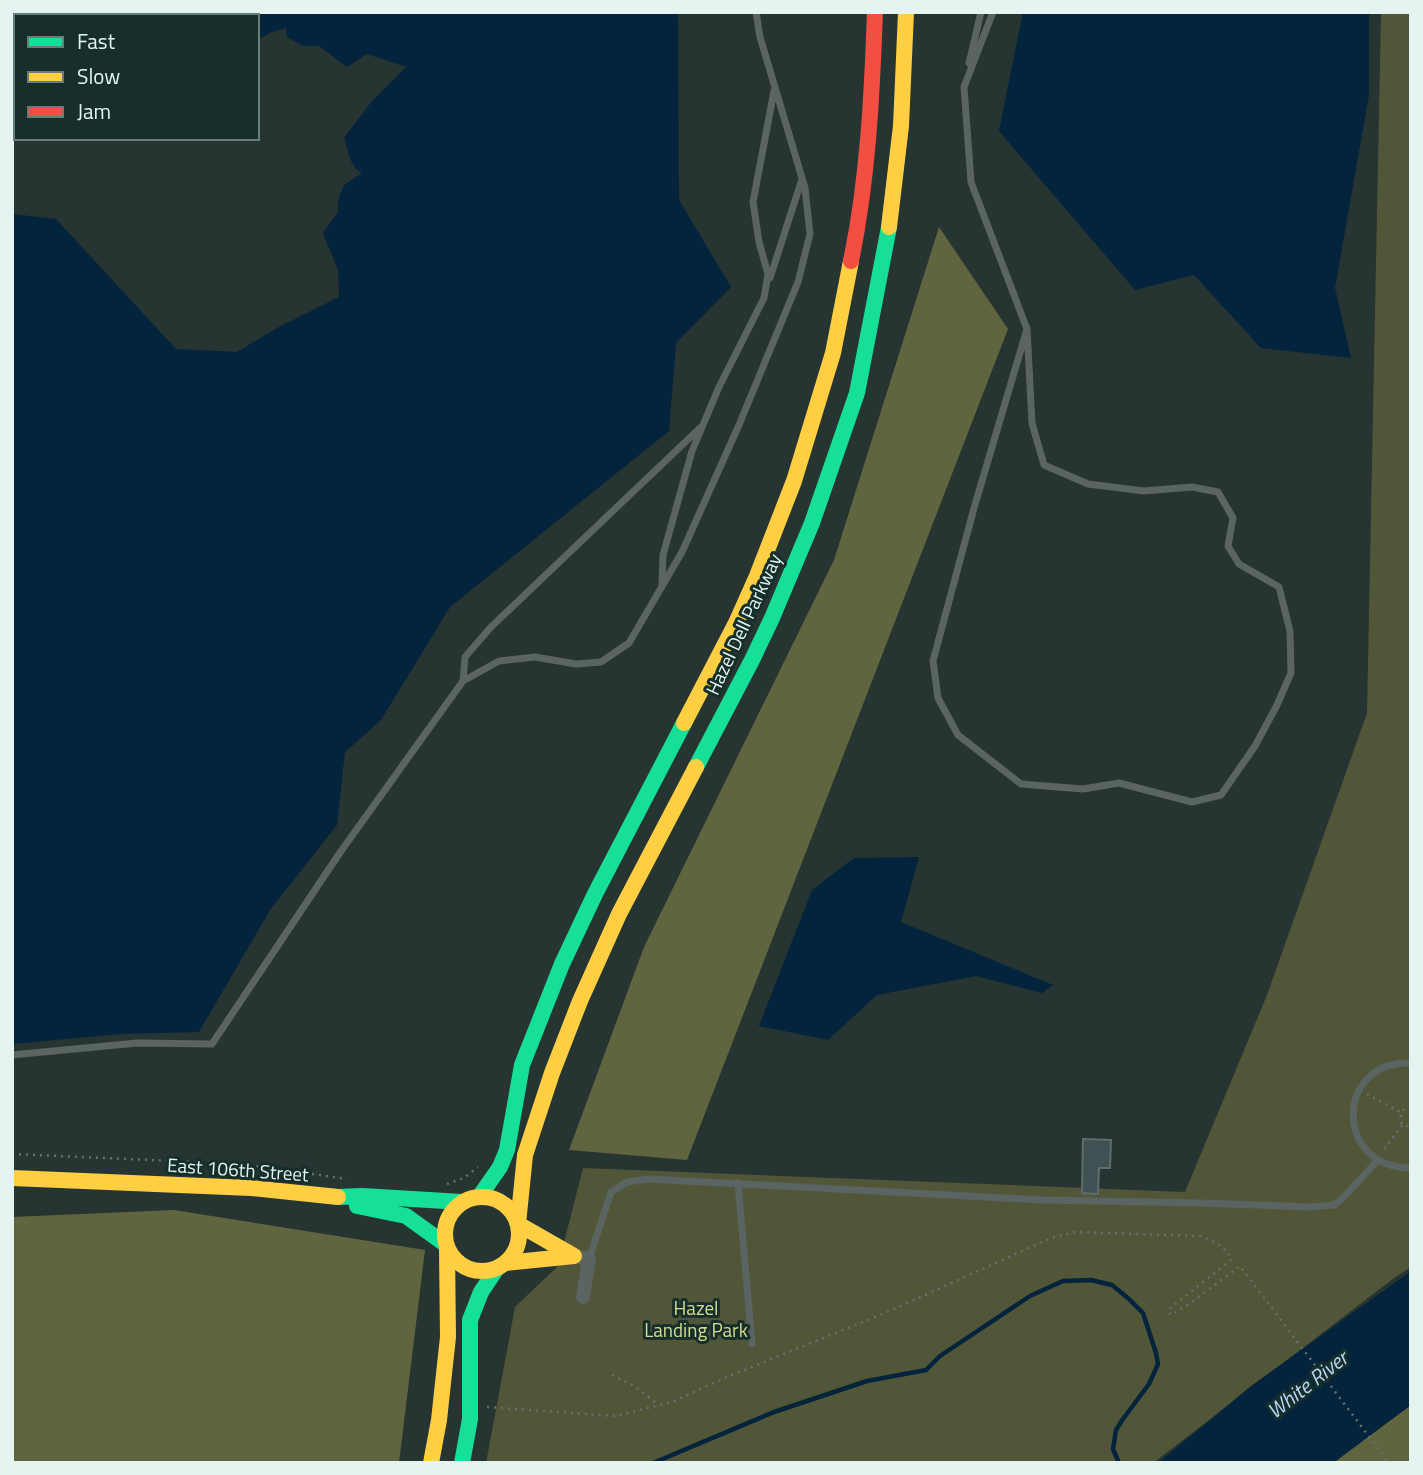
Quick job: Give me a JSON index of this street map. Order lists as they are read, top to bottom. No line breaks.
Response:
{"streets":{"main road":["Hazel Dell Parkway","East 106th Street"]},"crossings":[["Hazel Dell Parkway","East 106th Street"]],"water":["White River"],"parks":["Hazel Landing Park"],"legend":["Fast","Slow","Jam"]}
